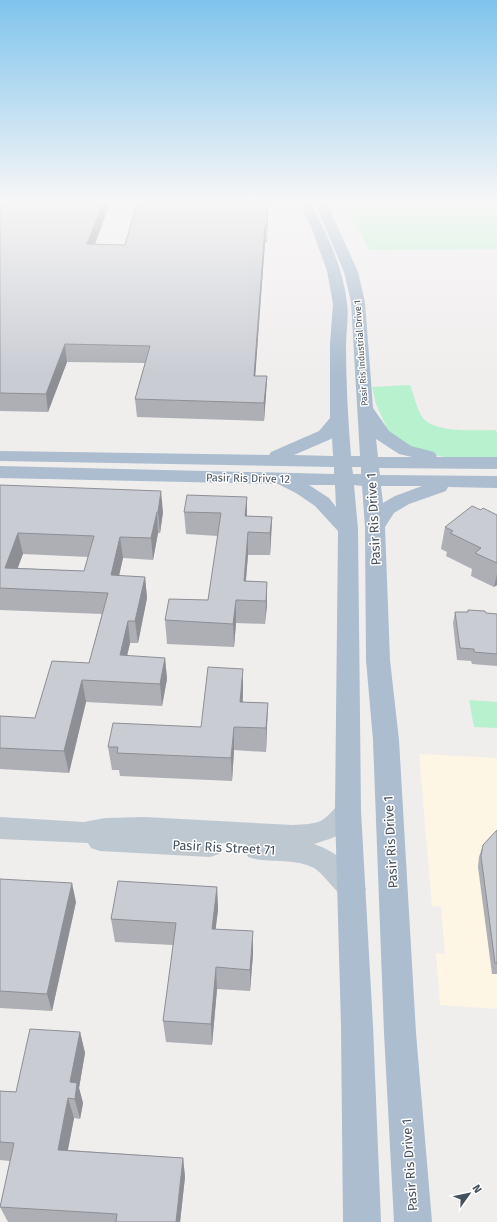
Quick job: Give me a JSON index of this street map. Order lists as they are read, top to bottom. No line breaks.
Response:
{"streets":{"main road":["Pasir Ris Industrial Drive 1","Pasir Ris Drive 12","Pasir Ris Drive 1"],"street":["Pasir Ris Street 71"]},"crossings":[["Pasir Ris Industrial Drive 1","Pasir Ris Drive 12"],["Pasir Ris Industrial Drive 1","Pasir Ris Drive 1"],["Pasir Ris Drive 12","Pasir Ris Drive 1"]],"north":"top right"}
